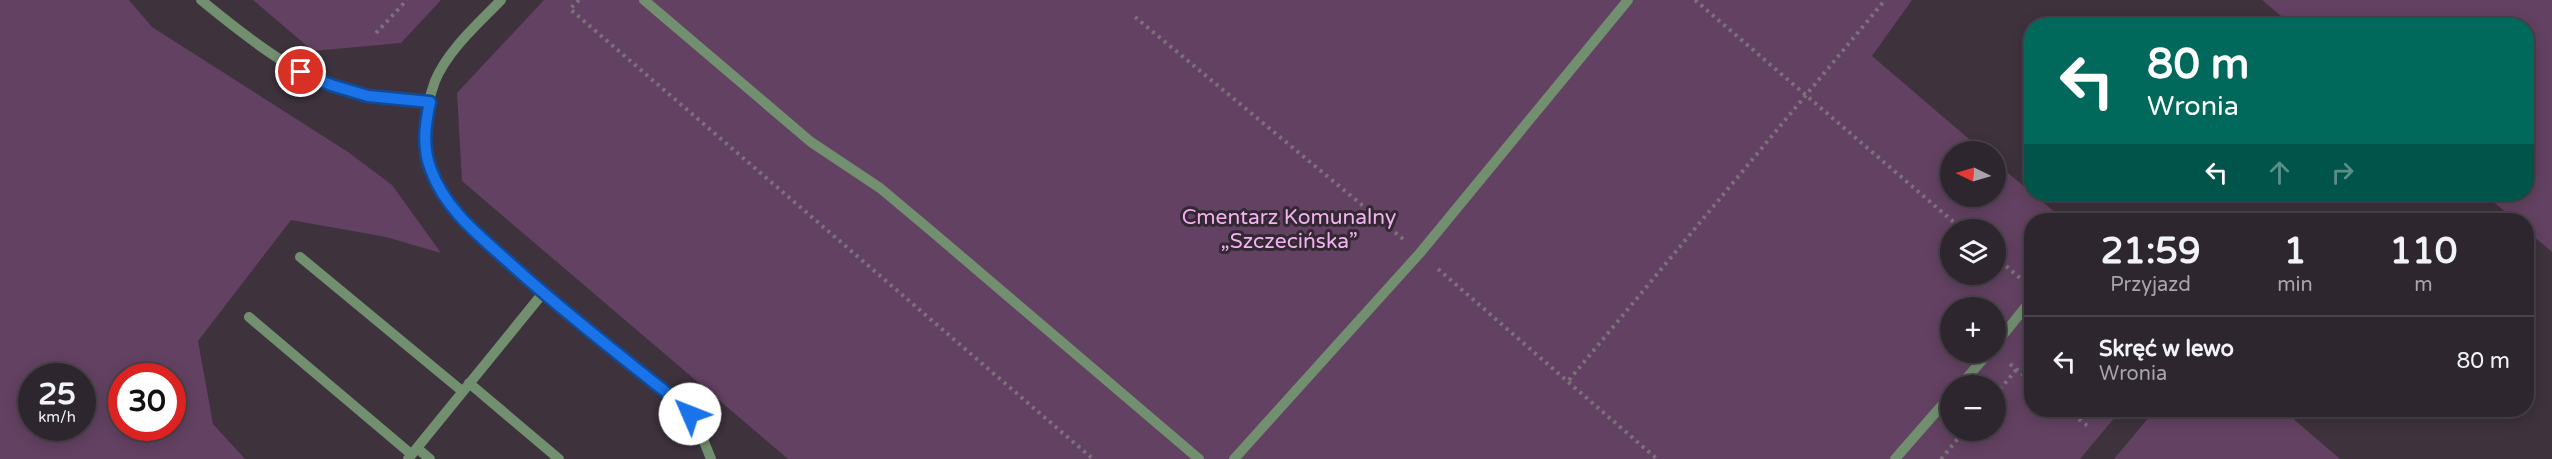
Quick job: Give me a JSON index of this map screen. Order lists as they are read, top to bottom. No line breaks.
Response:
{"parks":["Cmentarz Komunalny „Szczecińska”"],"north":"left","page":{"turn":["80 m","Wronia"],"map_buttons":["+","−"],"eta":["21:59","Przyjazd","1","min","110","m"],"list":[{"name":"Skręć w lewo","note":"Wronia","value":"80 m"}],"speed":"25 km/h","limit":"30"}}
